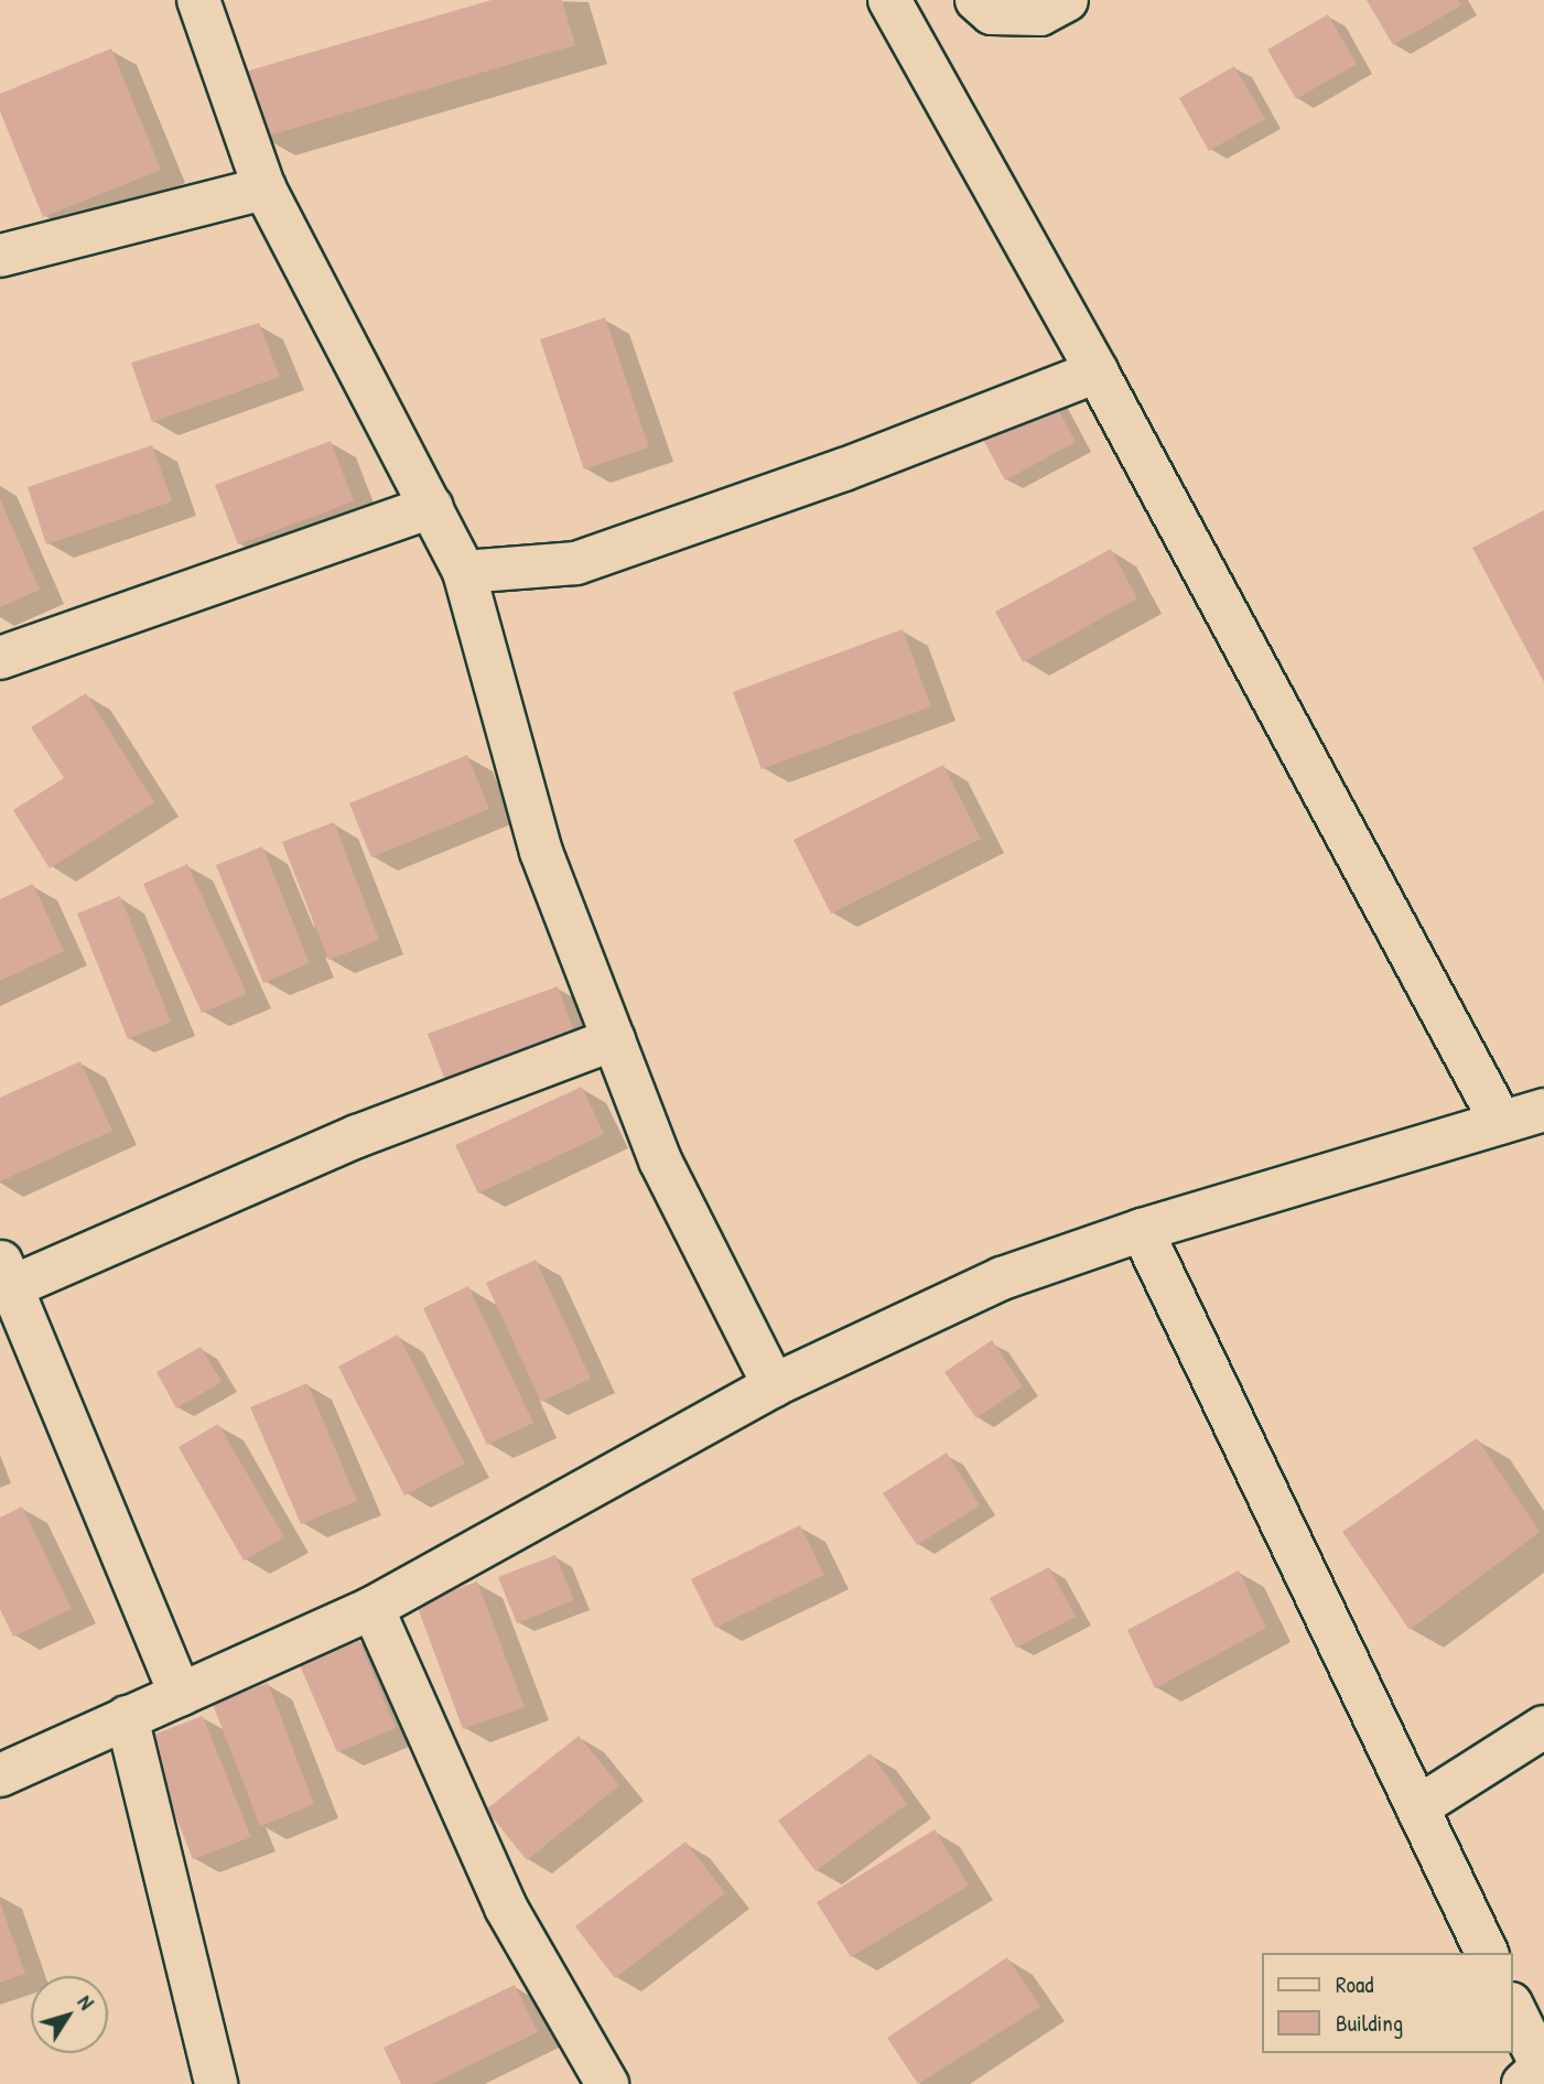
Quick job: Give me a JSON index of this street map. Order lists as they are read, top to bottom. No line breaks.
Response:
{"legend":["Road","Building"],"north":"top right"}
